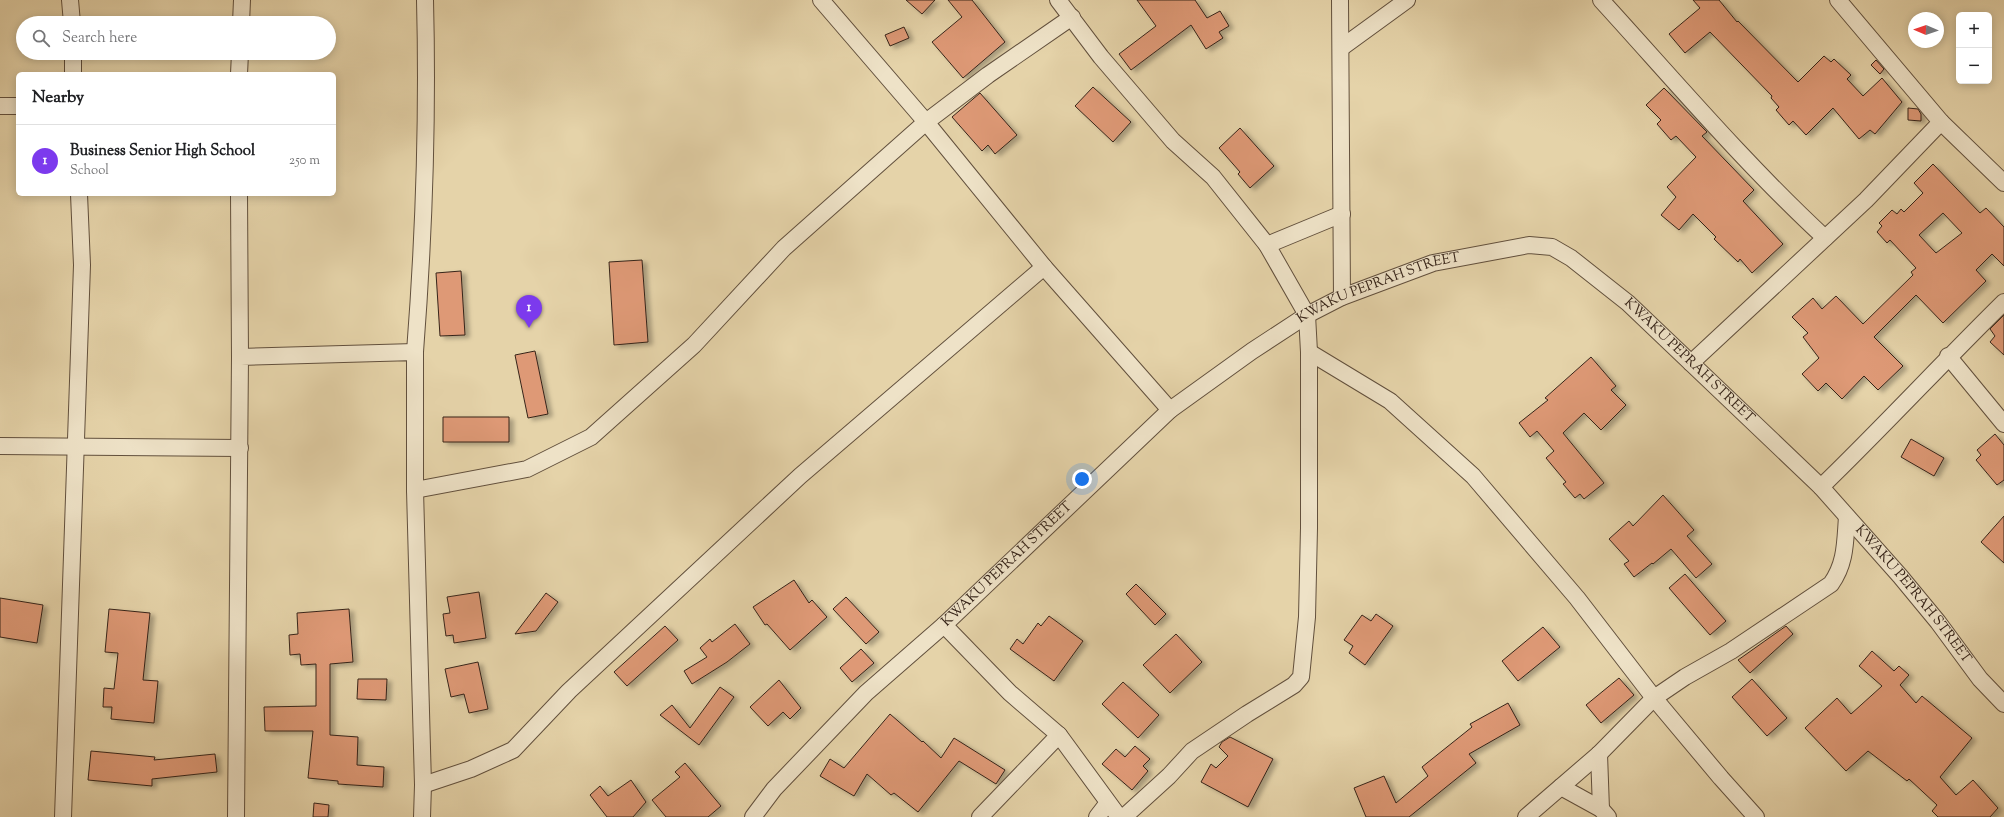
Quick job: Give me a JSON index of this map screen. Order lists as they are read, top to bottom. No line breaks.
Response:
{"streets":{"street":["KWAKU PEPRAH STREET"]},"north":"left","page":{"map_buttons":["+","−"],"search":"Search here","heading":"Nearby","list":[{"mark":"1","name":"Business Senior High School","note":"School","value":"250 m"}],"pins":"1"}}
